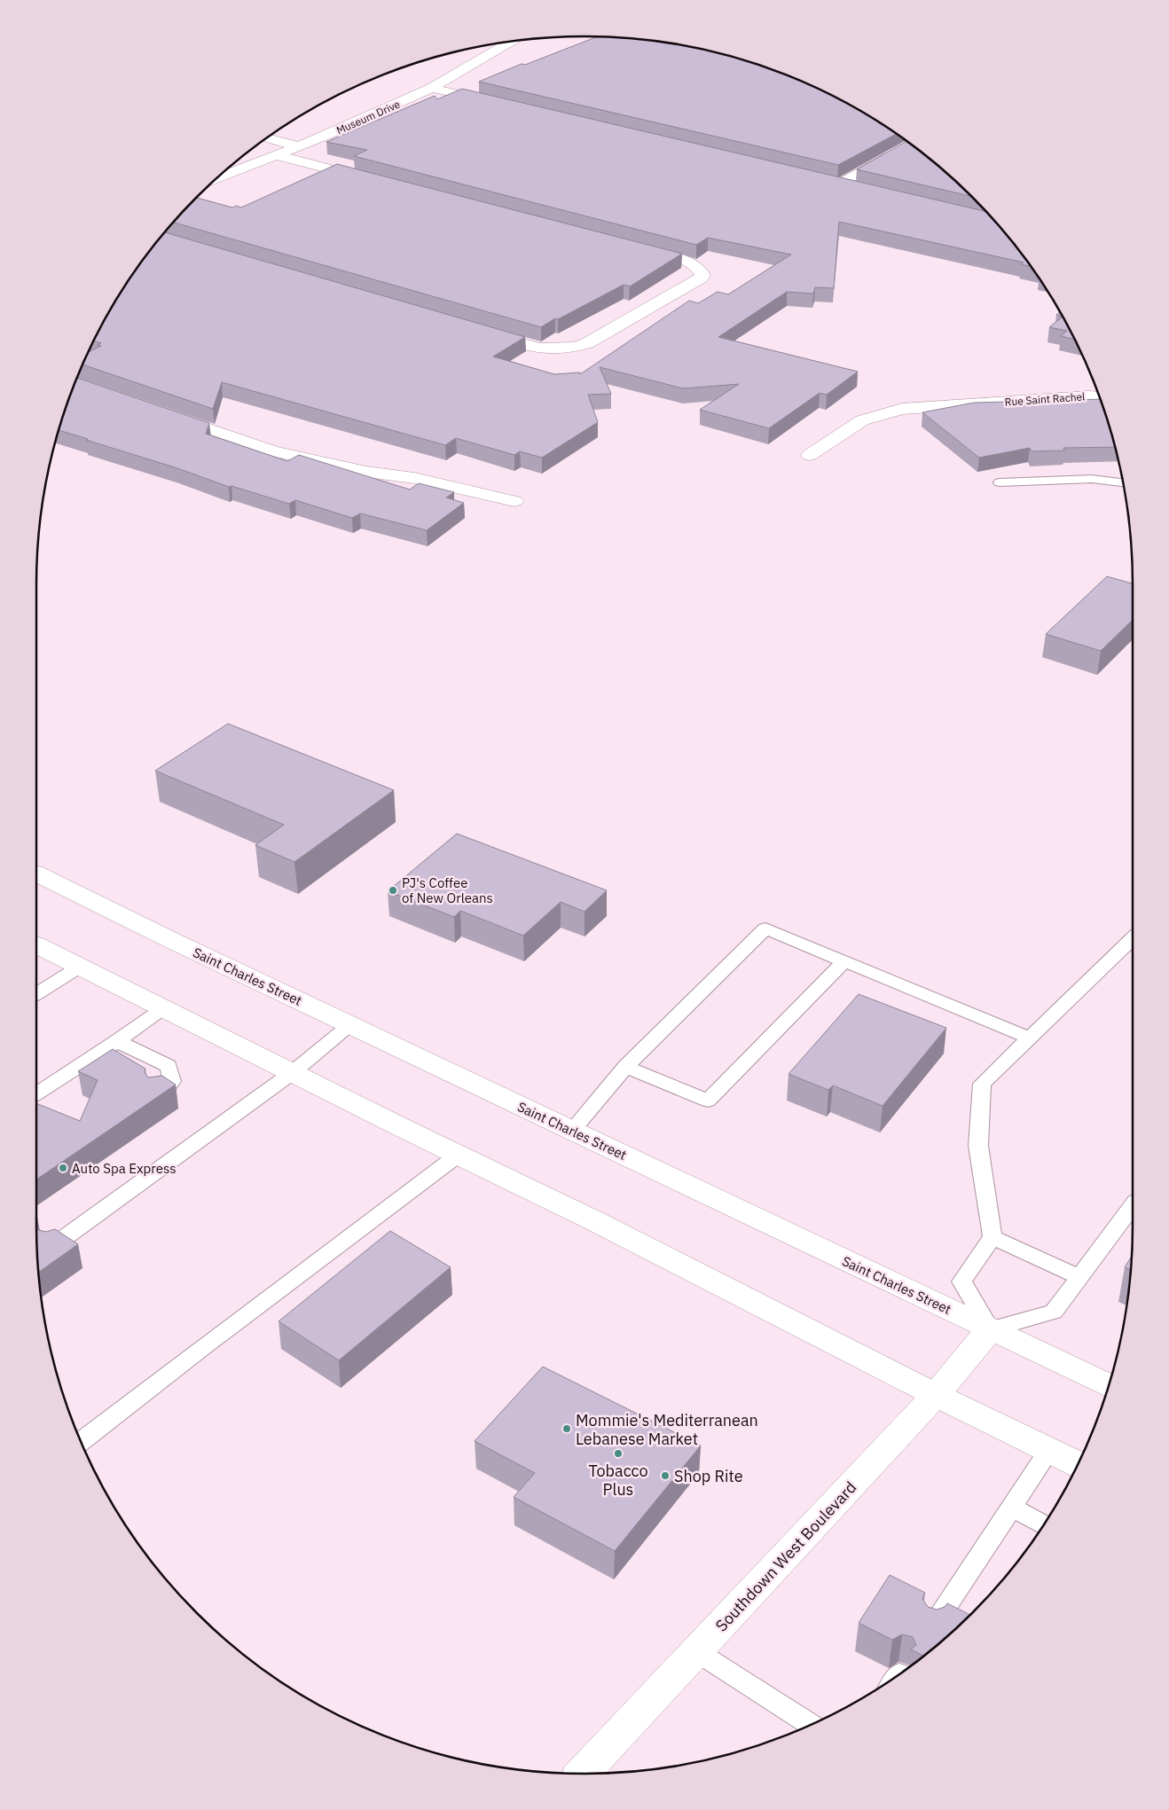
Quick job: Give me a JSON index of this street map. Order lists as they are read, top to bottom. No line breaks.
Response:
{"streets":{"street":["Museum Drive","Rue Saint Rachel","Saint Charles Street","Southdown West Boulevard"]},"crossings":[["Saint Charles Street","Southdown West Boulevard"]],"places":["PJ's Coffee of New Orleans","Auto Spa Express","Mommie's Mediterranean Lebanese Market","Tobacco Plus","Shop Rite"]}
